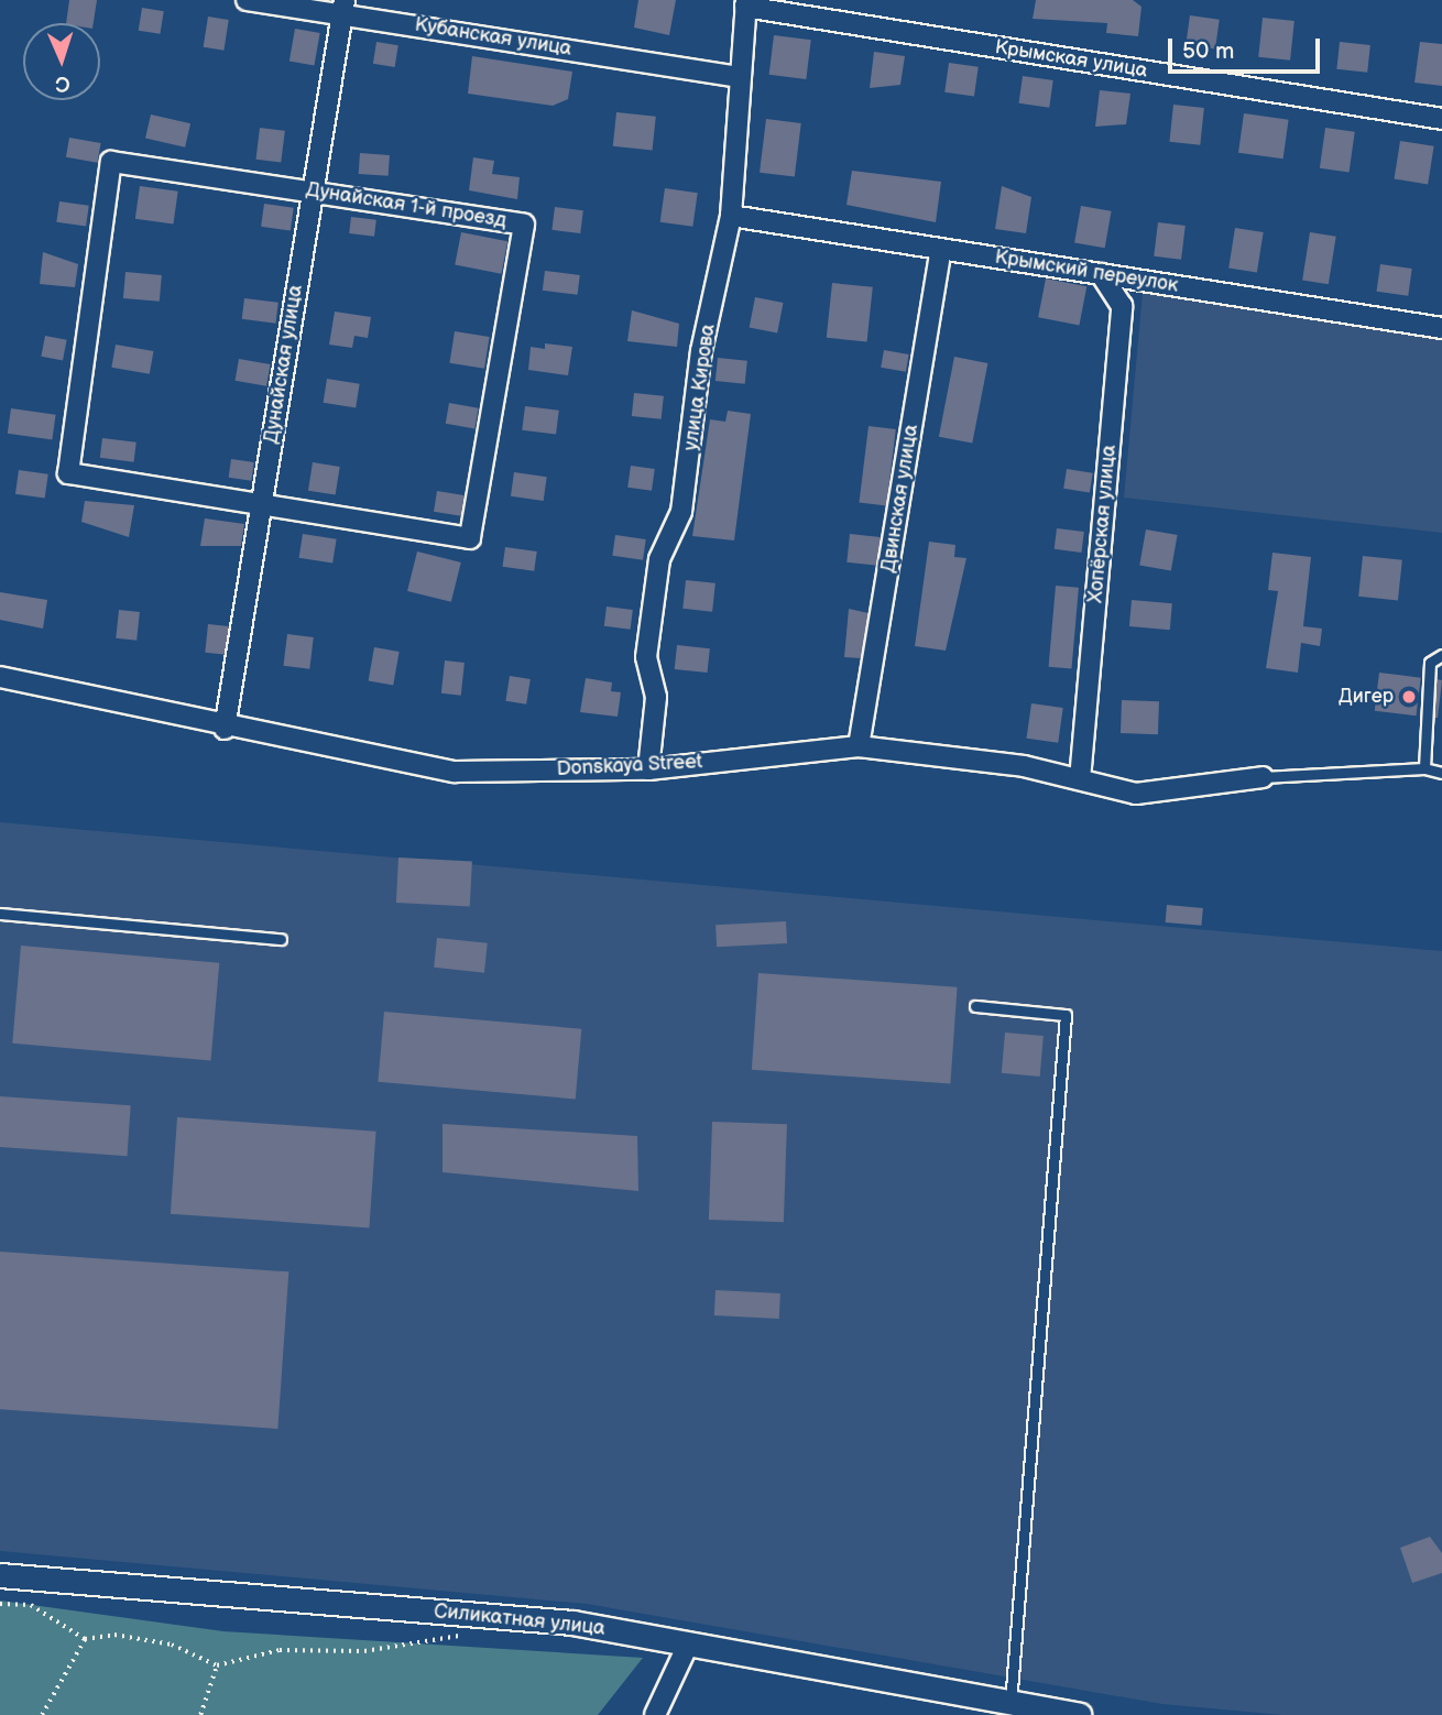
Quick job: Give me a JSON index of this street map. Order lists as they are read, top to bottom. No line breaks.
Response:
{"streets":{"street":["Кубанская улица","Крымская улица","Дунайская 1-й проезд","Крымский переулок","Дунайская улица","улица Кирова","Двинская улица","Хопёрская улица","Donskaya Street","Силикатная улица"]},"crossings":[["Кубанская улица","Дунайская улица"],["Кубанская улица","улица Кирова"],["Крымская улица","улица Кирова"],["Дунайская 1-й проезд","Дунайская улица"],["Крымский переулок","улица Кирова"],["Крымский переулок","Двинская улица"],["Крымский переулок","Хопёрская улица"],["Дунайская улица","Donskaya Street"],["улица Кирова","Donskaya Street"],["Двинская улица","Donskaya Street"],["Хопёрская улица","Donskaya Street"]],"places":["Дигер"],"scale_bar":"50 m","north":"bottom"}
